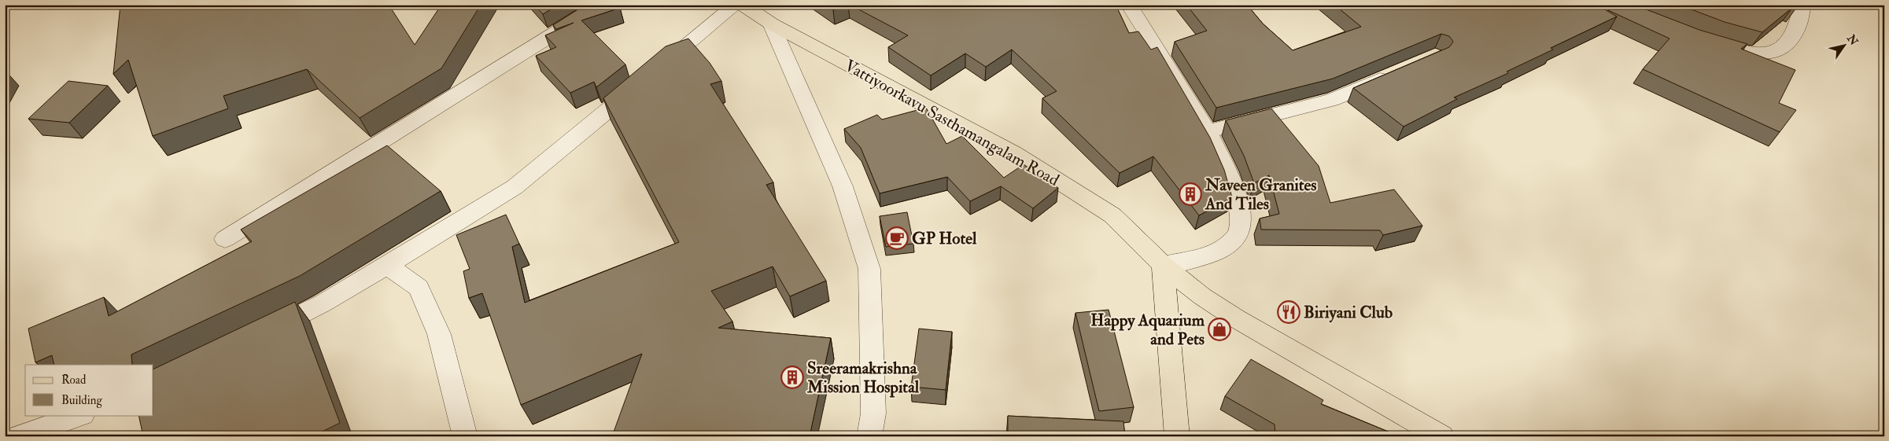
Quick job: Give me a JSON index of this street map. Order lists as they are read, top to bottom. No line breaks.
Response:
{"streets":{"main road":["Vattiyoorkavu Sasthamangalam Road"]},"places":{"building":["Naveen Granites And Tiles","Sreeramakrishna Mission Hospital"],"cafe":["GP Hotel"],"restaurant":["Biriyani Club"],"shop":["Happy Aquarium and Pets"]},"legend":["Road","Building"],"north":"top right"}
